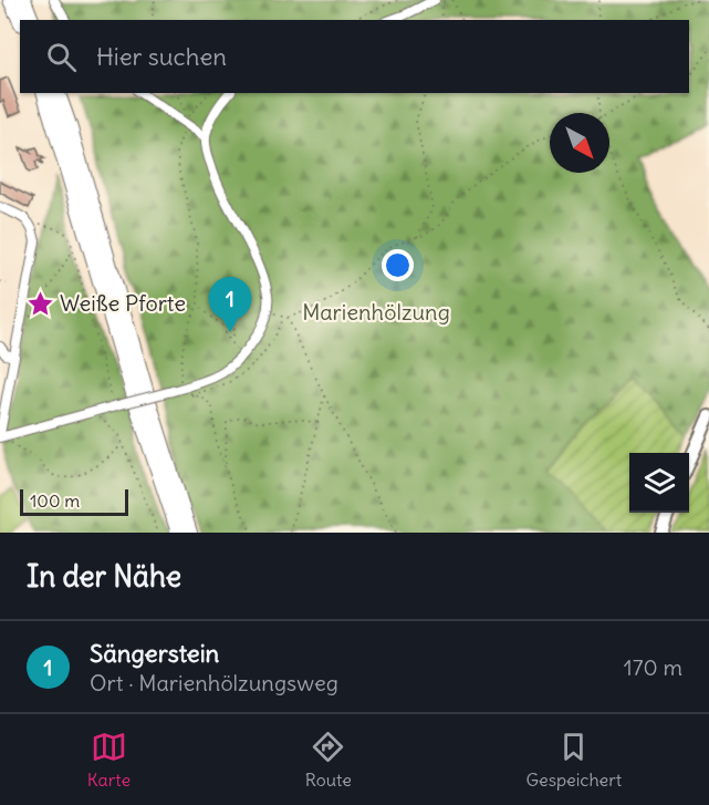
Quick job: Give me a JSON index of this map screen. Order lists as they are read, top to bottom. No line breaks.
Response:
{"parks":["Marienhölzung"],"places":{"place":["Weiße Pforte"]},"scale_bar":"100 m","north":"bottom right","page":{"search":"Hier suchen","pins":"1","scale":"100 m","heading":"In der Nähe","list":[{"mark":"1","name":"Sängerstein","note":"Ort · Marienhölzungsweg","value":"170 m"}],"nav":["Karte","Route","Gespeichert"]}}
